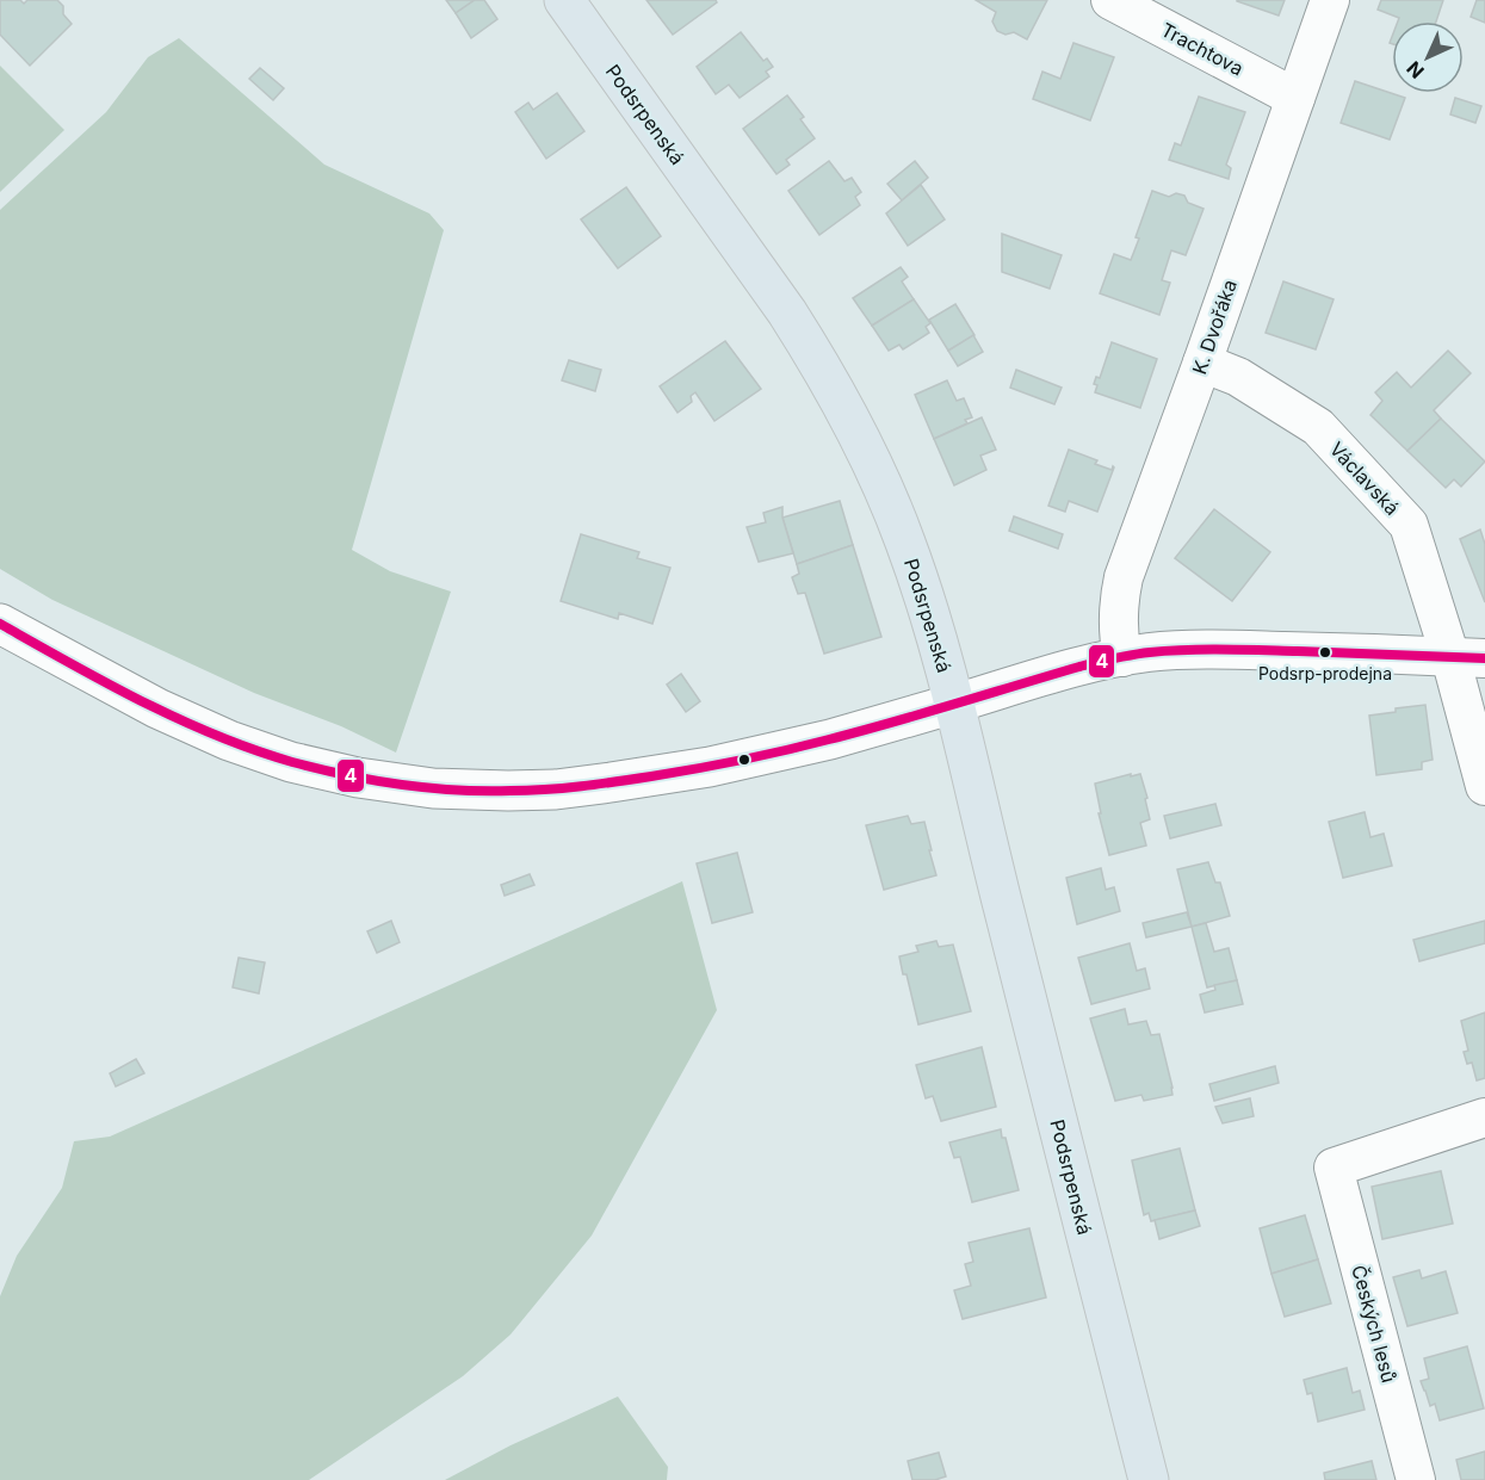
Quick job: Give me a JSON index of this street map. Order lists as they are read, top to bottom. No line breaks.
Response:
{"streets":{"main road":["Podsrpenská"],"street":["Trachtova","K. Dvořáka","Václavská","Českých lesů"]},"crossings":[["Trachtova","K. Dvořáka"],["K. Dvořáka","Václavská"]],"places":["Podsrp-prodejna"],"lines":["transit line 4"],"north":"bottom left"}
